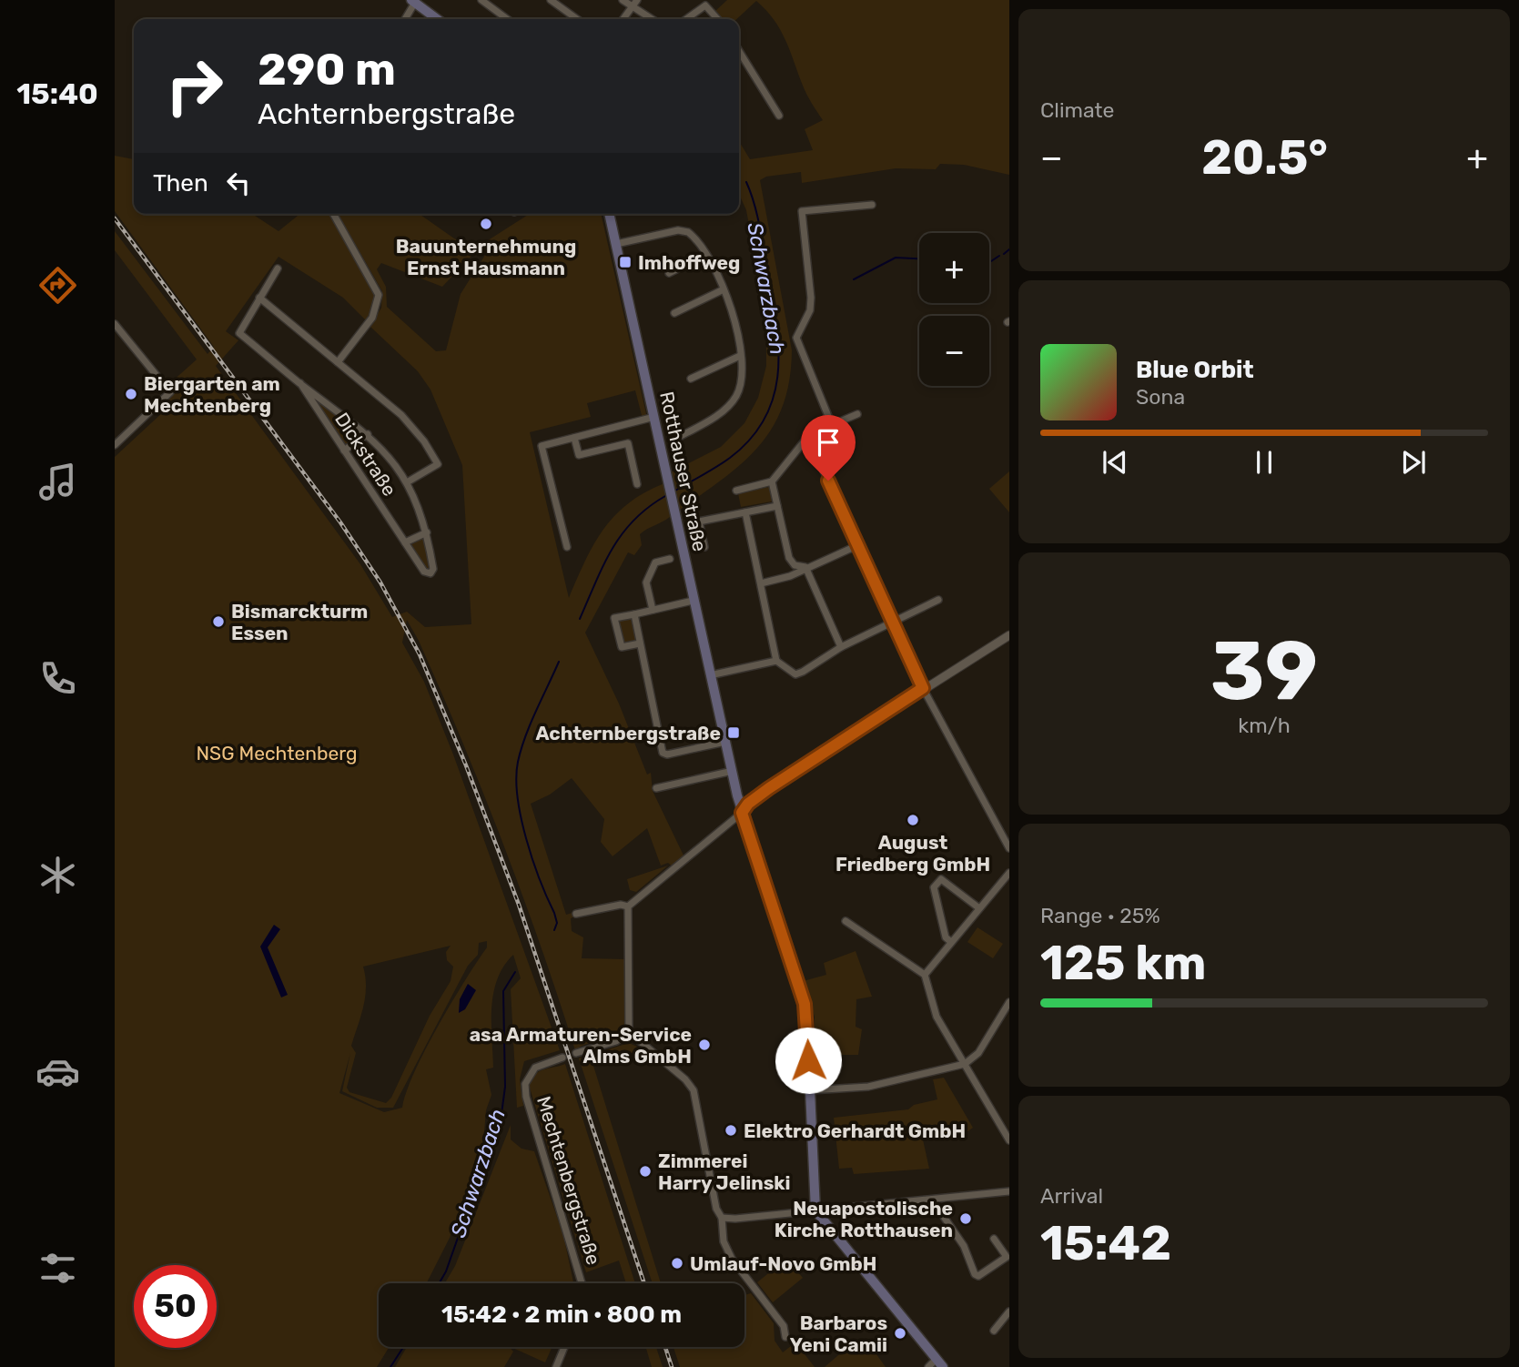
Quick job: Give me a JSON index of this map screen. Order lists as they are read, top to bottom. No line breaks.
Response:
{"streets":{"main road":["Rotthauser Straße"],"street":["Dickstraße","Mechtenbergstraße"]},"water":["Schwarzbach"],"parks":["NSG Mechtenberg"],"places":{"other":["Bauunternehmung Ernst Hausmann","Biergarten am Mechtenberg","Bismarckturm Essen","August Friedberg GmbH","asa Armaturen-Service Alms GmbH","Elektro Gerhardt GmbH","Zimmerei Harry Jelinski","Neuapostolische Kirche Rotthausen","Umlauf-Novo GmbH","Barbaros Yeni Camii"],"transit":["Imhoffweg","Achternbergstraße"]},"page":{"tabs":"15:40","tile":["Climate",["39","km/h"],["Range · 25%","125 km"],["Arrival","15:42"]],"turn":["290 m","Achternbergstraße"],"heat":["−","20.5°","+"],"then":"Then","map_buttons":["+","−"],"song":["Blue Orbit","Sona"],"limit":"50","trip":"15:42 · 2 min · 800 m"}}
